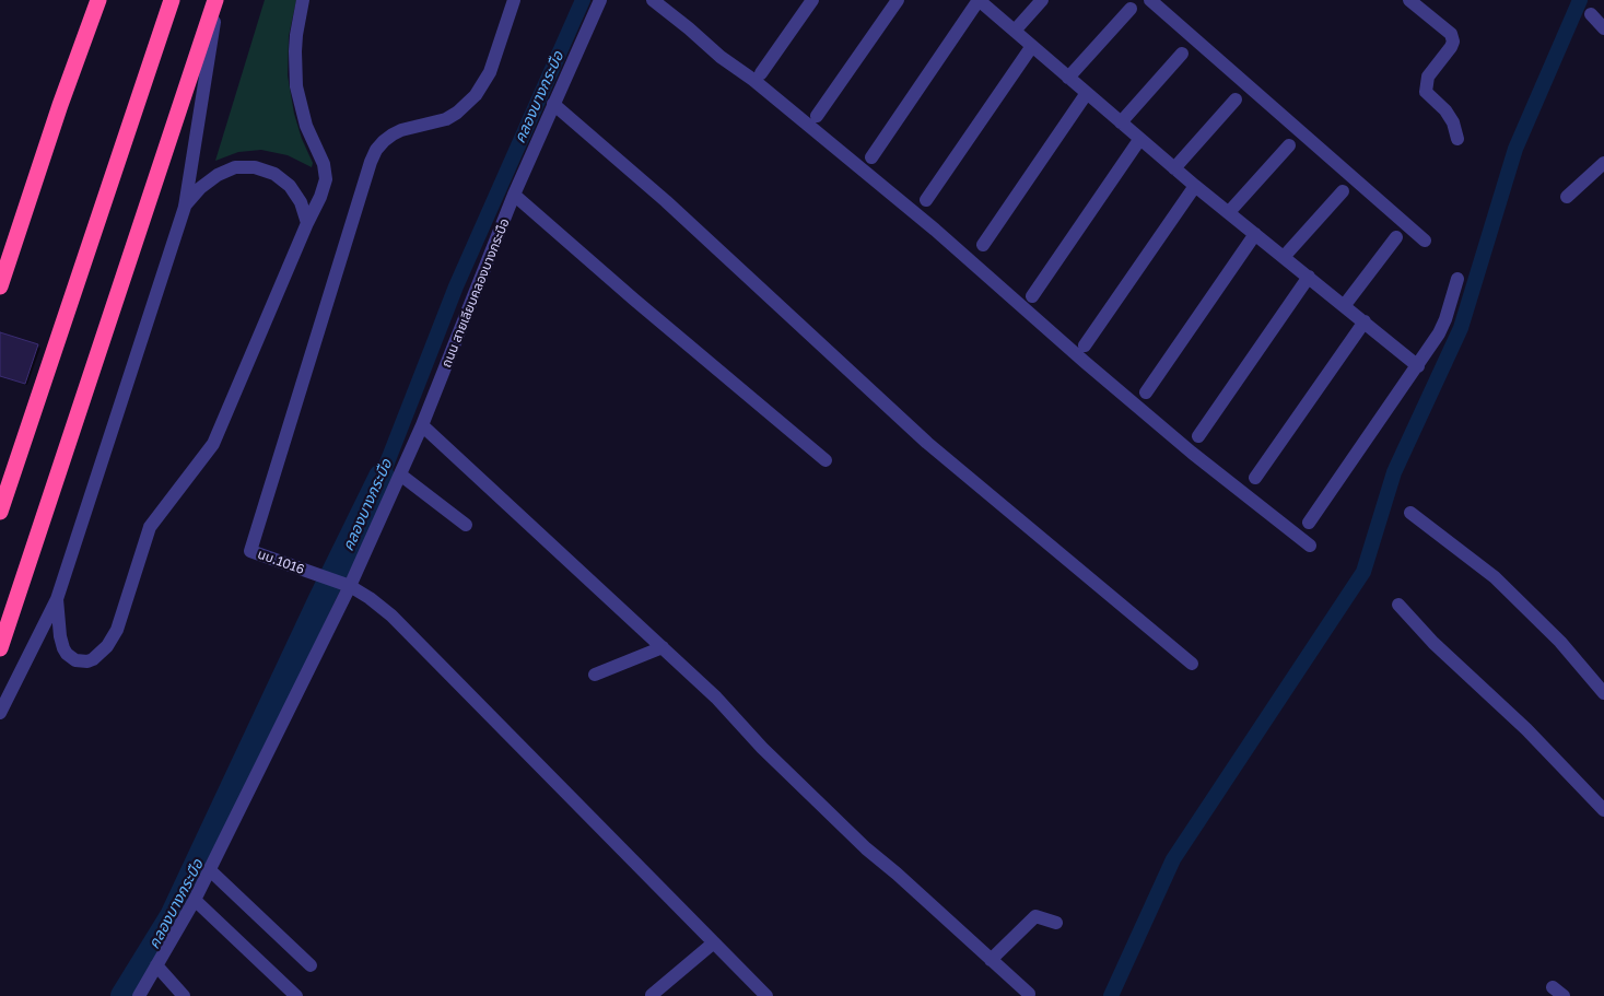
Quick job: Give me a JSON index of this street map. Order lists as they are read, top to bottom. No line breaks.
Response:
{"streets":{"street":["ถนน สายเลียบคลองบางกระบือ","นบ.1016"]},"crossings":[["ถนน สายเลียบคลองบางกระบือ","นบ.1016"]],"water":["คลองบางกระบือ"]}
